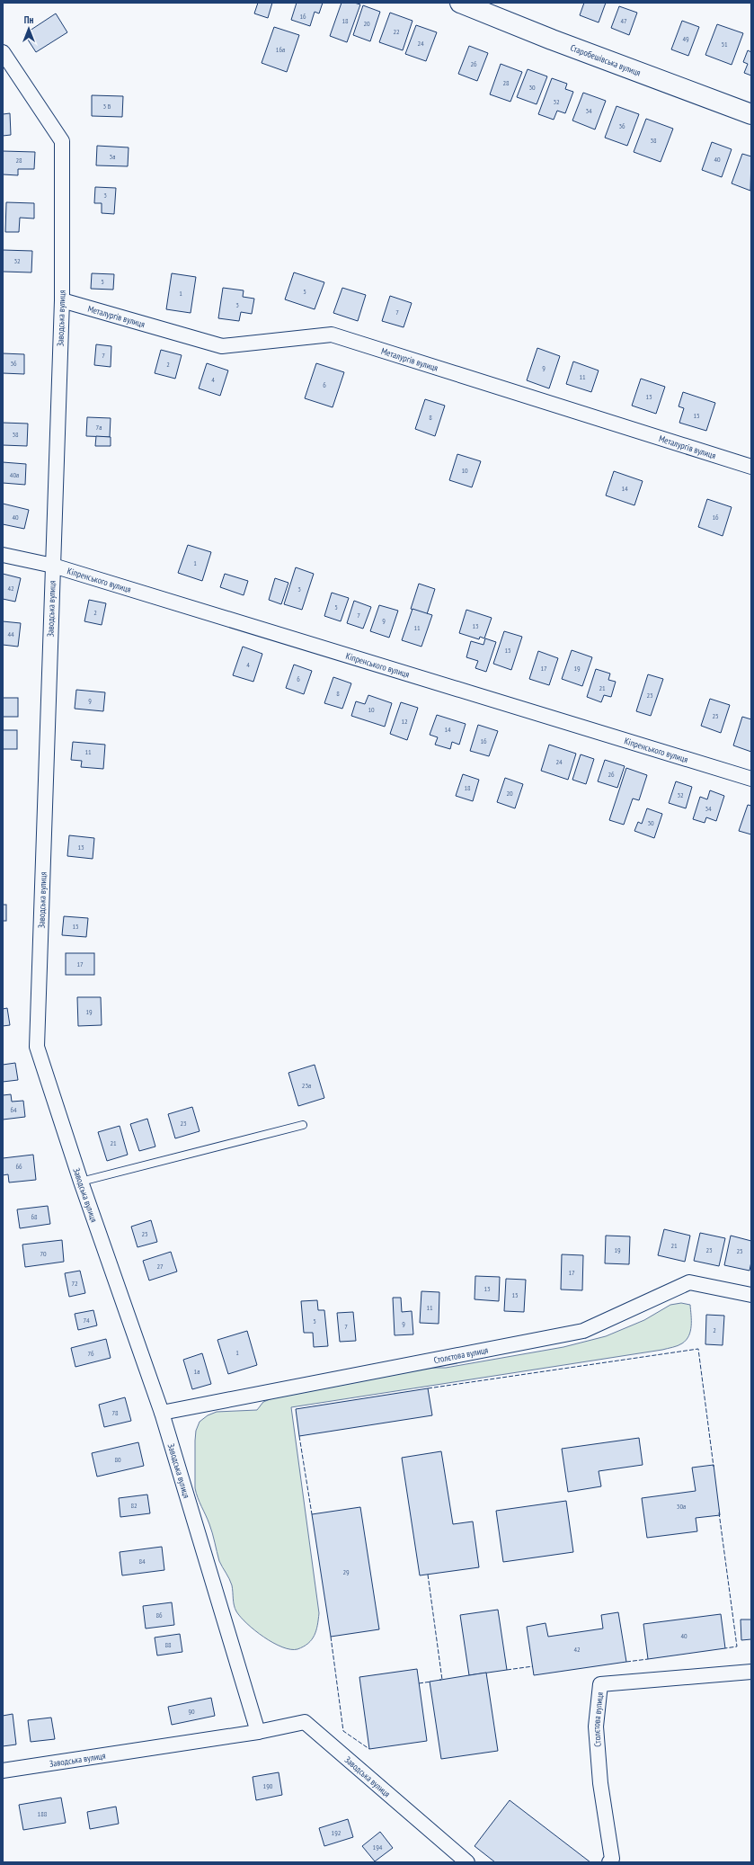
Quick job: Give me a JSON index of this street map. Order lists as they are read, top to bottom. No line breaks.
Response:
{"streets":{"main road":["Старобешівська вулиця"],"street":["Металургів вулиця","Заводська вулиця","Кіпренського вулиця","Столєтова вулиця"]},"crossings":[["Металургів вулиця","Заводська вулиця"],["Заводська вулиця","Кіпренського вулиця"],["Заводська вулиця","Столєтова вулиця"]],"house_numbers":["16","18","47","20","22","49","24","51","16а","26","28","30","32","3 Б","34","36","38","3а","40","28","3","32","5","5","1","3","7","7","36","2","9","11","4","6","13","15","8","7а","38","10","40а","14","40","16","1","42","3","5","2","7","9","13","11","44","15","4","17","19","6","21","8","23","9","10","25","12","14","16","11","24","26","18","20","32","34","30","13","15","17","19","23а","64","23","21","66","68","25","21","19","23","25","70","27","17","72","13","15","11","74","5","9","7","2","1","76","1а","78","80","82","30а","84","29","86","40","88","42","90","190","188","192","194"],"north":"top"}
